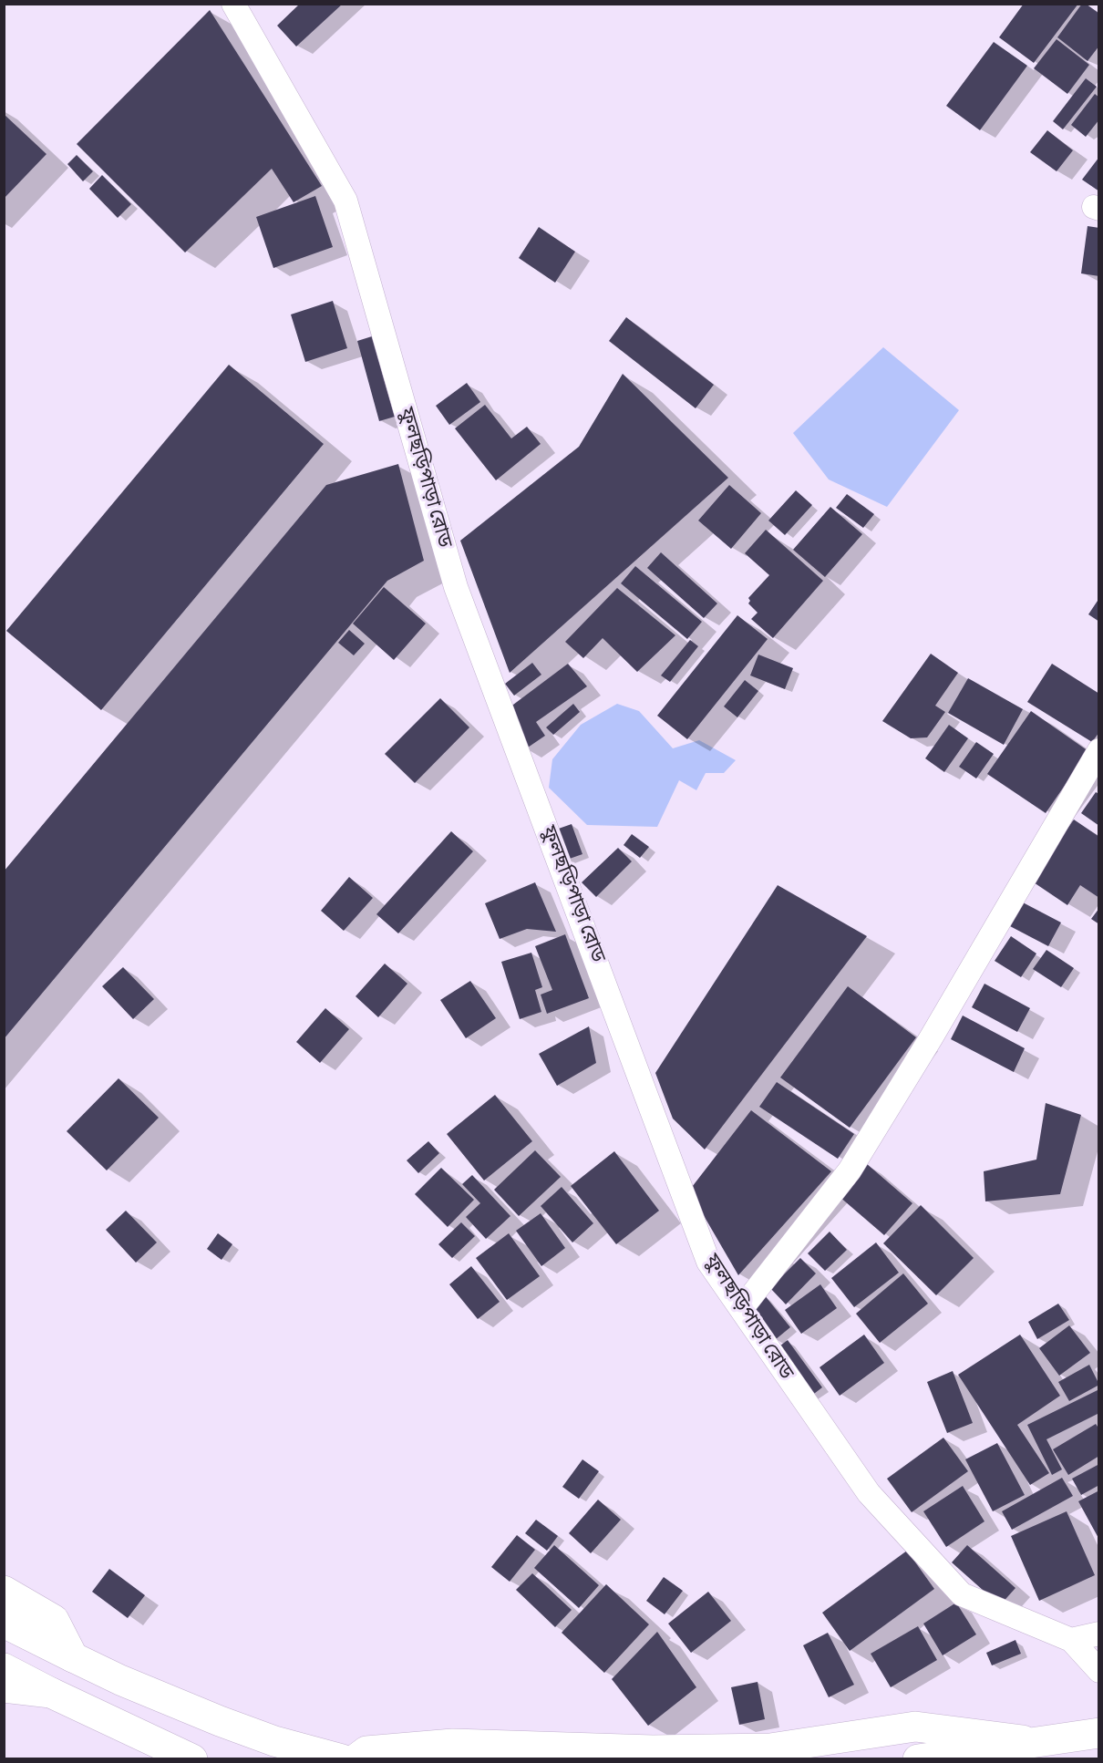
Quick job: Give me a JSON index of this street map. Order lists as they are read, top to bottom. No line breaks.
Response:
{"streets":{"street":["ফুলছড়িপাড়া রোড"]}}
